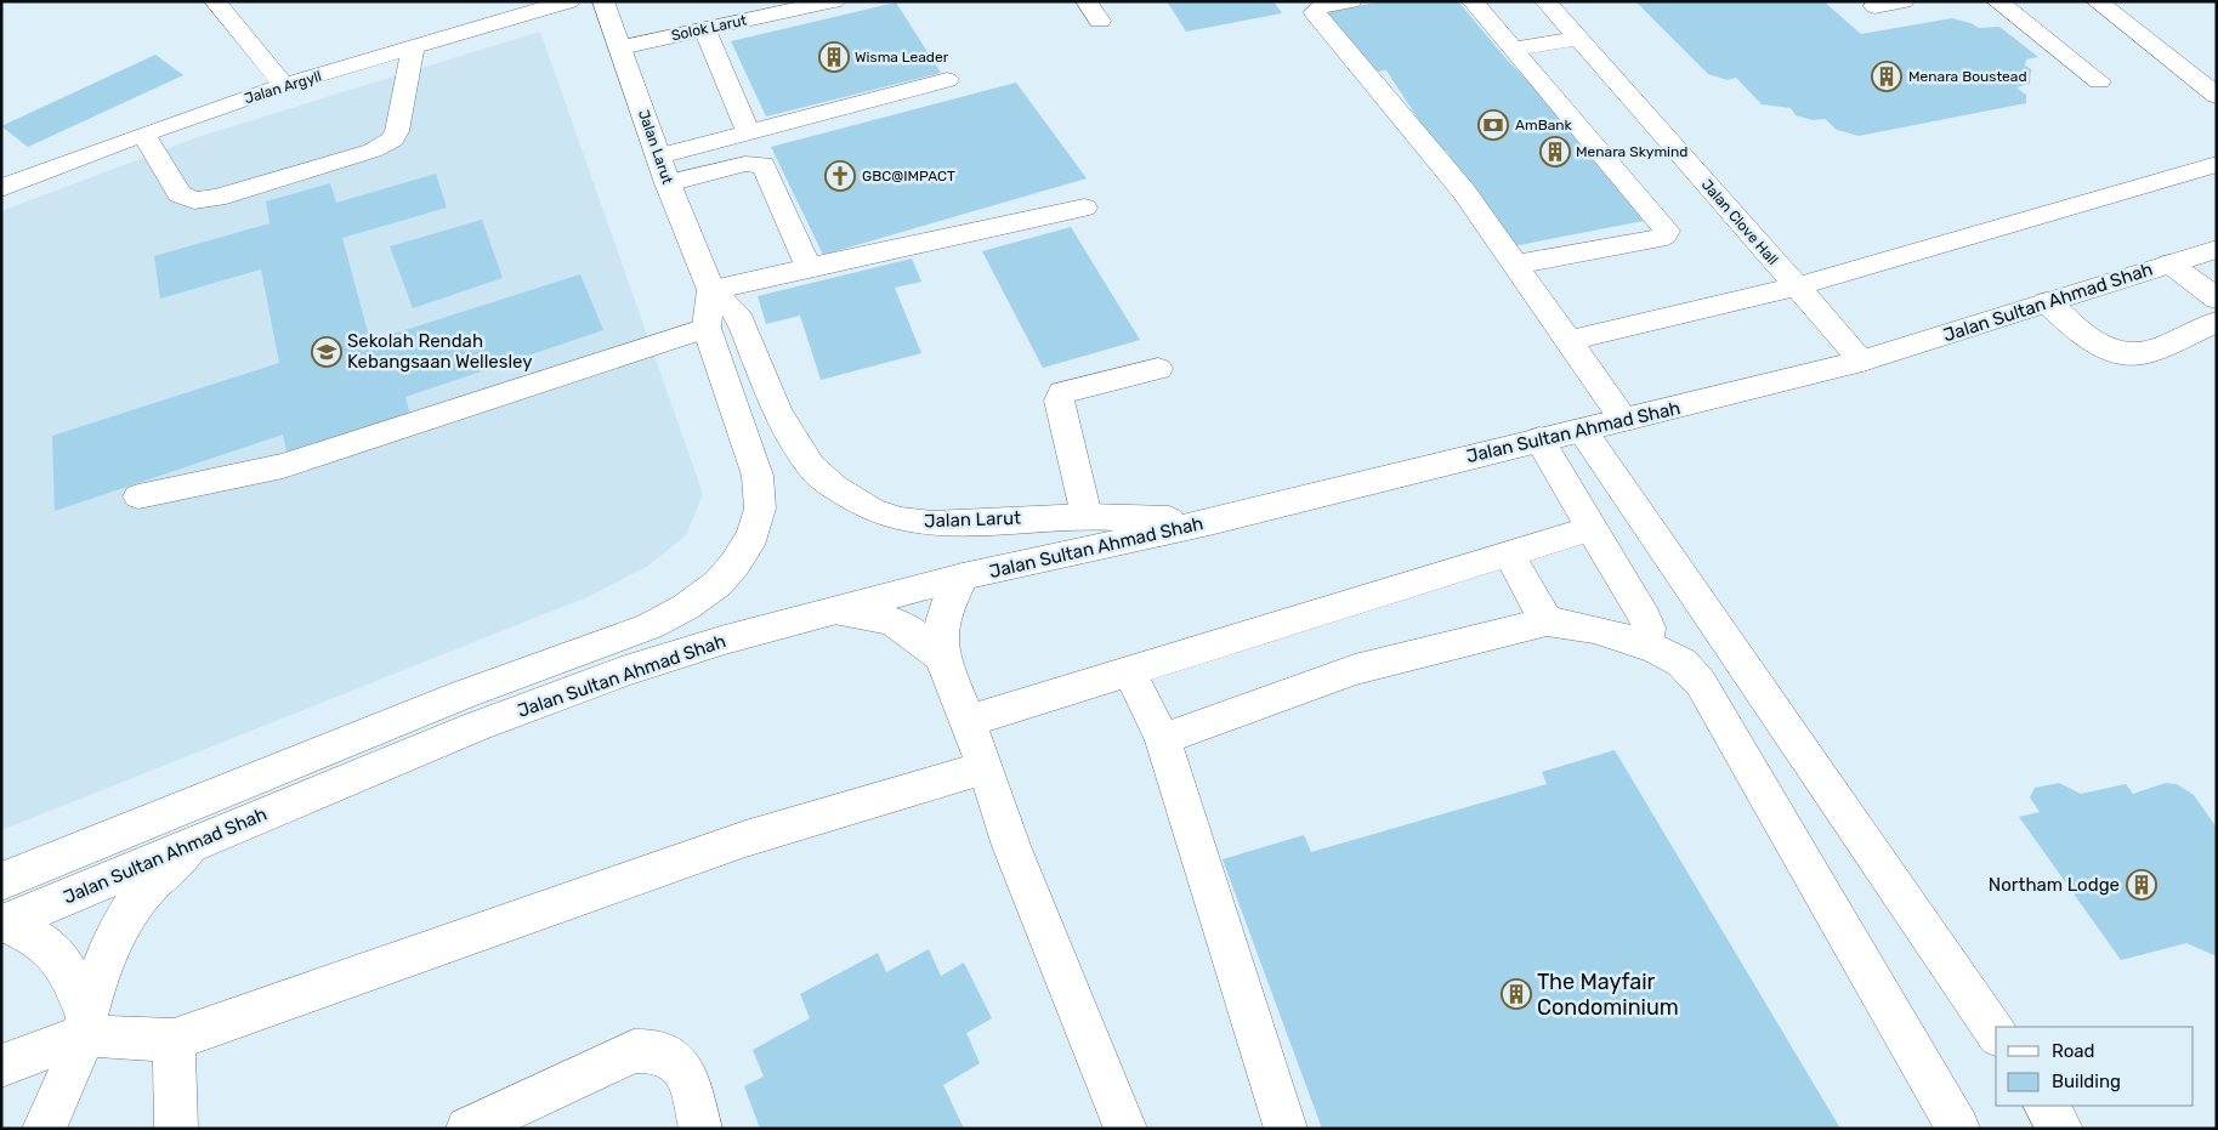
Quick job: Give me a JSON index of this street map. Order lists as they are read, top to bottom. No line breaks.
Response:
{"streets":{"main road":["Solok Larut","Jalan Argyll","Jalan Larut","Jalan Clove Hall","Jalan Sultan Ahmad Shah"]},"crossings":[["Solok Larut","Jalan Larut"],["Jalan Larut","Jalan Sultan Ahmad Shah"],["Jalan Clove Hall","Jalan Sultan Ahmad Shah"]],"places":{"building":["Wisma Leader","Menara Boustead","Menara Skymind","Northam Lodge","The Mayfair Condominium"],"bank":["AmBank"],"church":["GBC@IMPACT"],"school or university":["Sekolah Rendah Kebangsaan Wellesley"]},"legend":["Road","Building"]}
